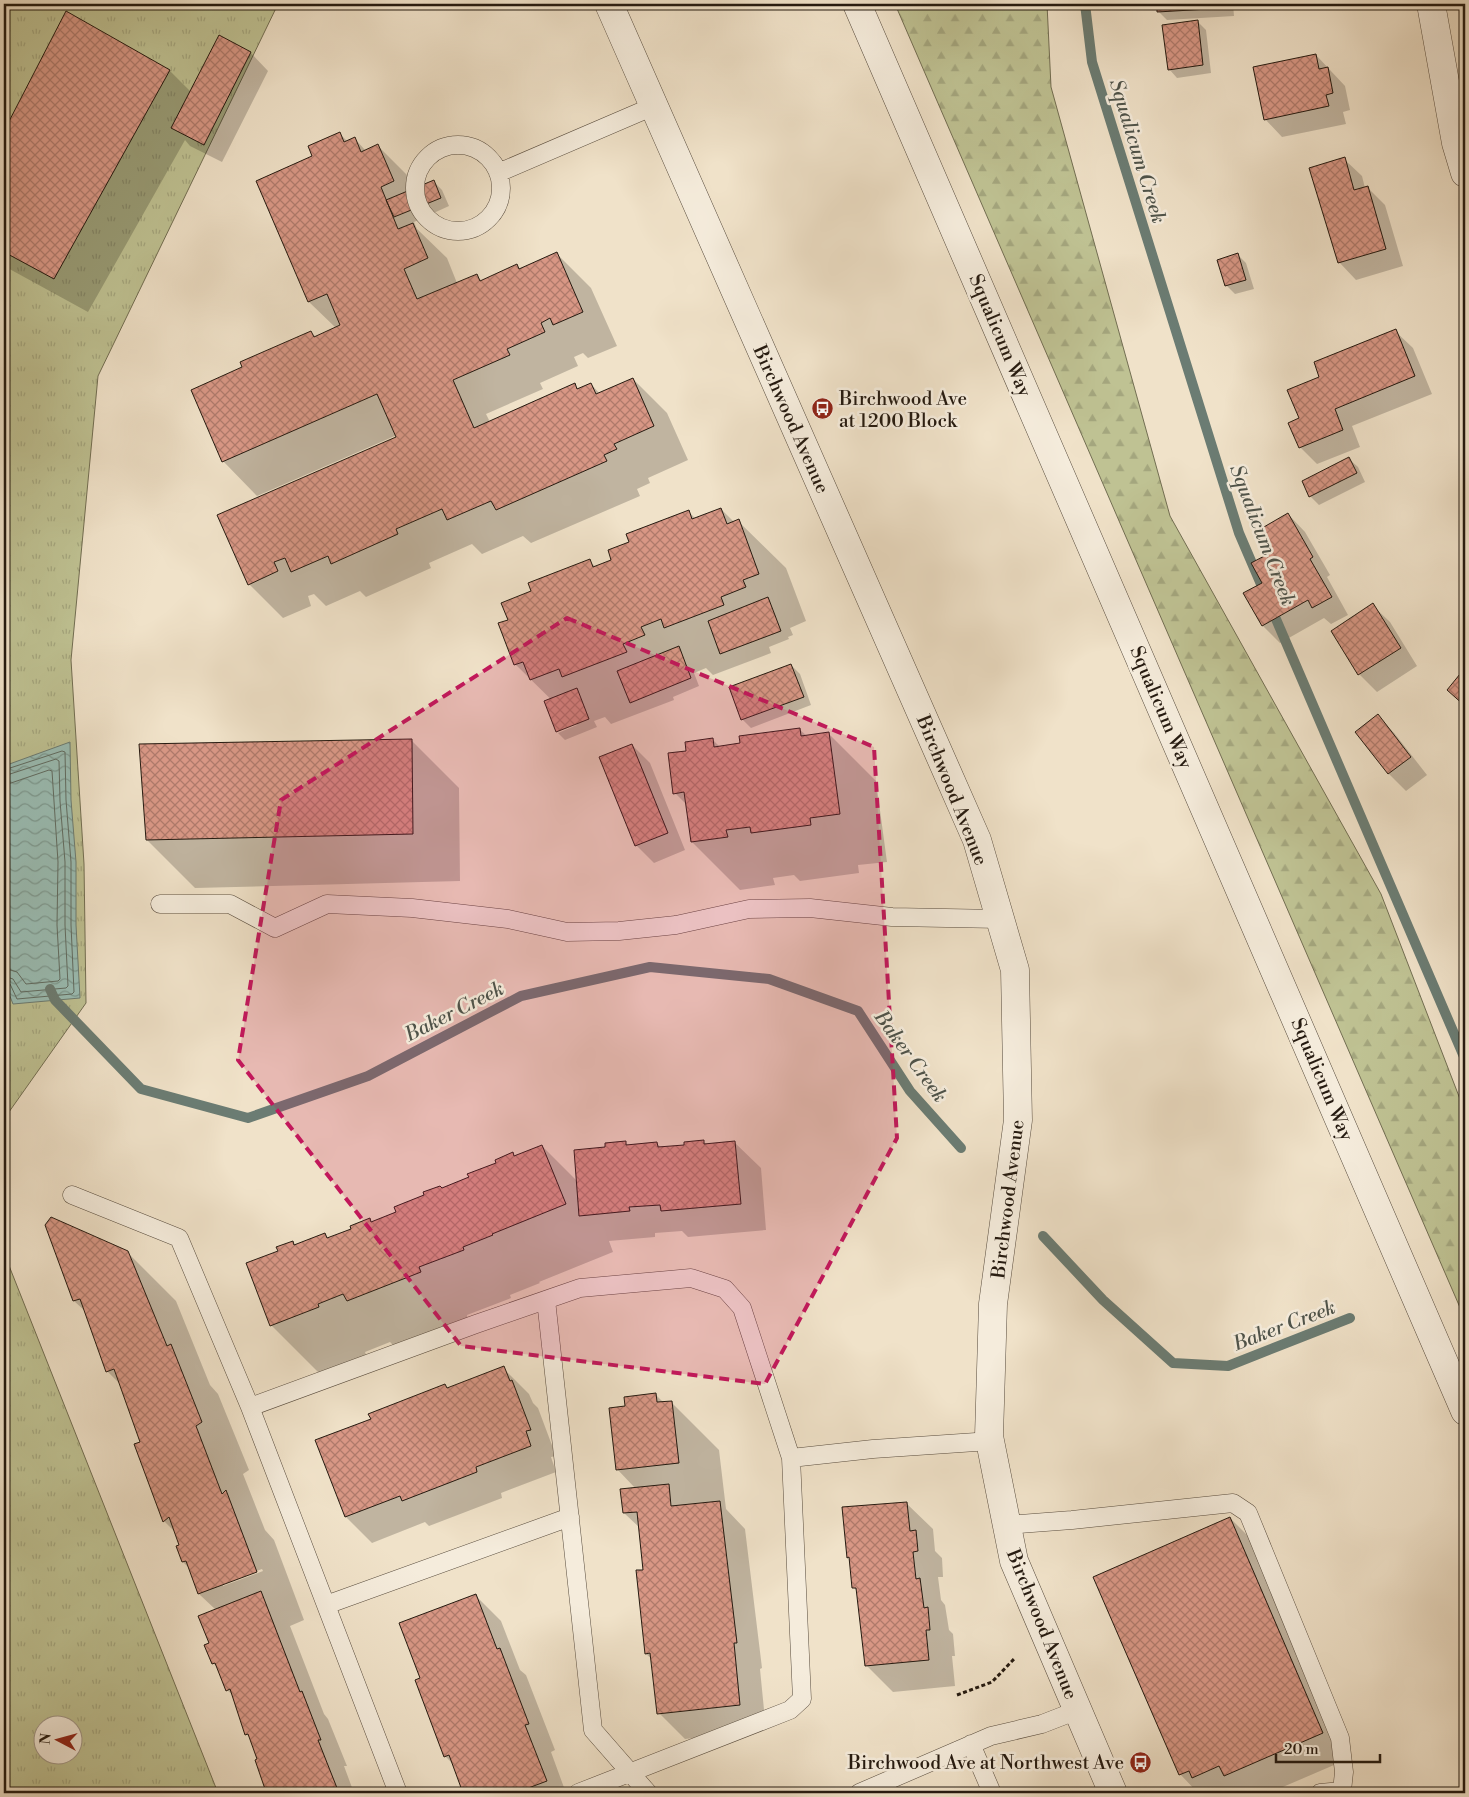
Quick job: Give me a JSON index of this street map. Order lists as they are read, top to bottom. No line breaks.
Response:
{"streets":{"street":["Squalicum Way","Birchwood Avenue"]},"water":["Squalicum Creek","Baker Creek"],"places":{"bus stop":["Birchwood Ave at 1200 Block","Birchwood Ave at Northwest Ave"]},"scale_bar":"20 m","north":"left"}
